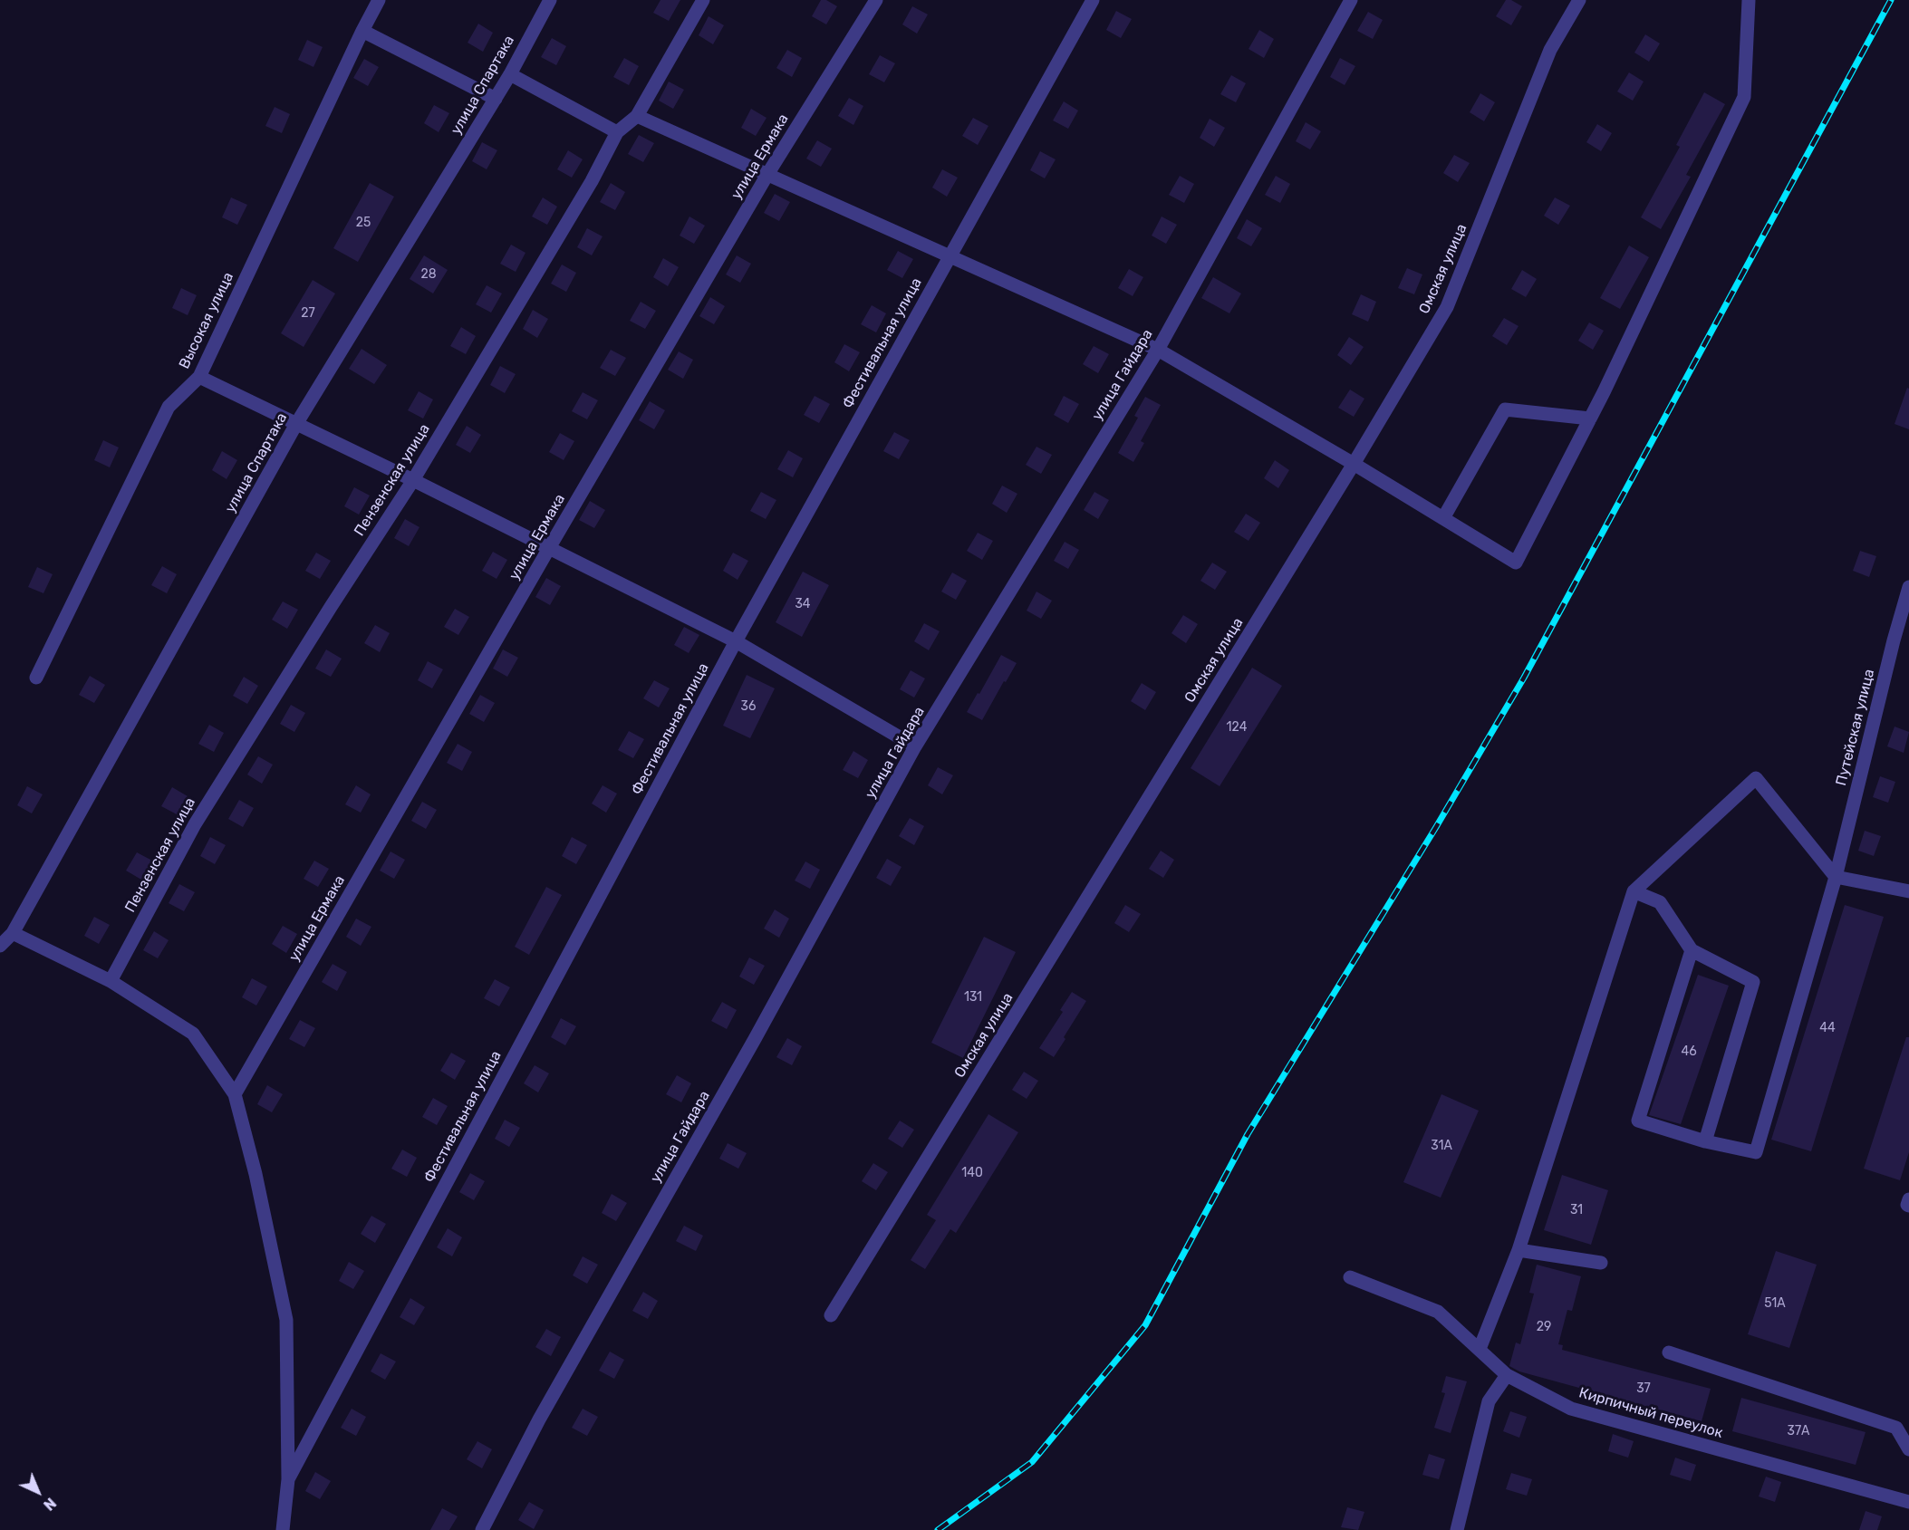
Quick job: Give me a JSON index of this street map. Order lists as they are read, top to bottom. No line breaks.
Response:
{"streets":{"street":["улица Спартака","улица Ермака","Омская улица","Высокая улица","Фестивальная улица","улица Гайдара","Пензенская улица","Путейская улица","Кирпичный переулок"]},"house_numbers":["25","28","27","34","36","124","131","44","46","31А","140","31","51А","29","37","37А"],"north":"bottom right"}
